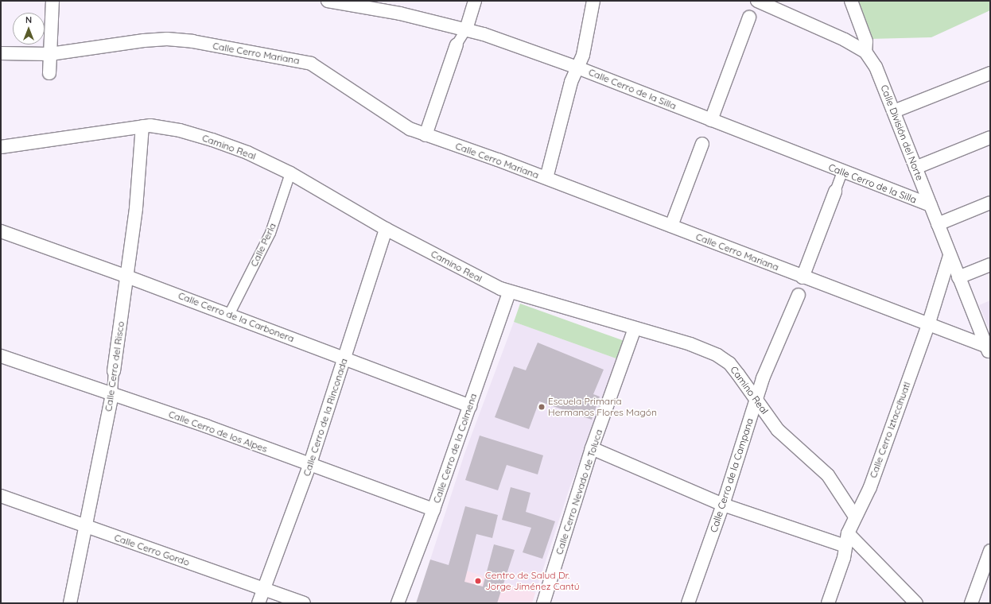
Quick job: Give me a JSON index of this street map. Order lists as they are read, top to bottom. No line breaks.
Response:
{"streets":{"street":["Calle Cerro Mariana","Calle Cerro de la Silla","Calle División del Norte","Camino Real","Calle Perla","Calle Cerro de la Carbonera","Calle Cerro del Risco","Calle Cerro de la Rinconada","Calle Cerro Iztaccíhuatl","Calle Cerro de los Alpes","Calle Cerro de la Colmena","Calle Cerro de la Campana","Calle Cerro Nevado de Toluca","Calle Cerro Gordo"]},"crossings":[["Calle Cerro Mariana","Calle División del Norte"],["Calle Cerro Mariana","Calle Cerro Iztaccíhuatl"],["Calle Cerro de la Silla","Calle División del Norte"],["Calle División del Norte","Calle Cerro Iztaccíhuatl"],["Camino Real","Calle Perla"],["Camino Real","Calle Cerro del Risco"],["Camino Real","Calle Cerro de la Rinconada"],["Camino Real","Calle Cerro Iztaccíhuatl"],["Camino Real","Calle Cerro de la Colmena"],["Camino Real","Calle Cerro de la Campana"],["Camino Real","Calle Cerro Nevado de Toluca"],["Calle Perla","Calle Cerro de la Carbonera"],["Calle Cerro de la Carbonera","Calle Cerro del Risco"],["Calle Cerro de la Carbonera","Calle Cerro de la Rinconada"],["Calle Cerro de la Carbonera","Calle Cerro de la Colmena"],["Calle Cerro del Risco","Calle Cerro de los Alpes"],["Calle Cerro del Risco","Calle Cerro Gordo"],["Calle Cerro de la Rinconada","Calle Cerro de los Alpes"],["Calle Cerro de la Rinconada","Calle Cerro Gordo"],["Calle Cerro de los Alpes","Calle Cerro de la Colmena"]],"places":["Escuela Primaria Hermanos Flores Magón","Centro de Salud Dr. Jorge Jiménez Cantú"],"north":"top"}
